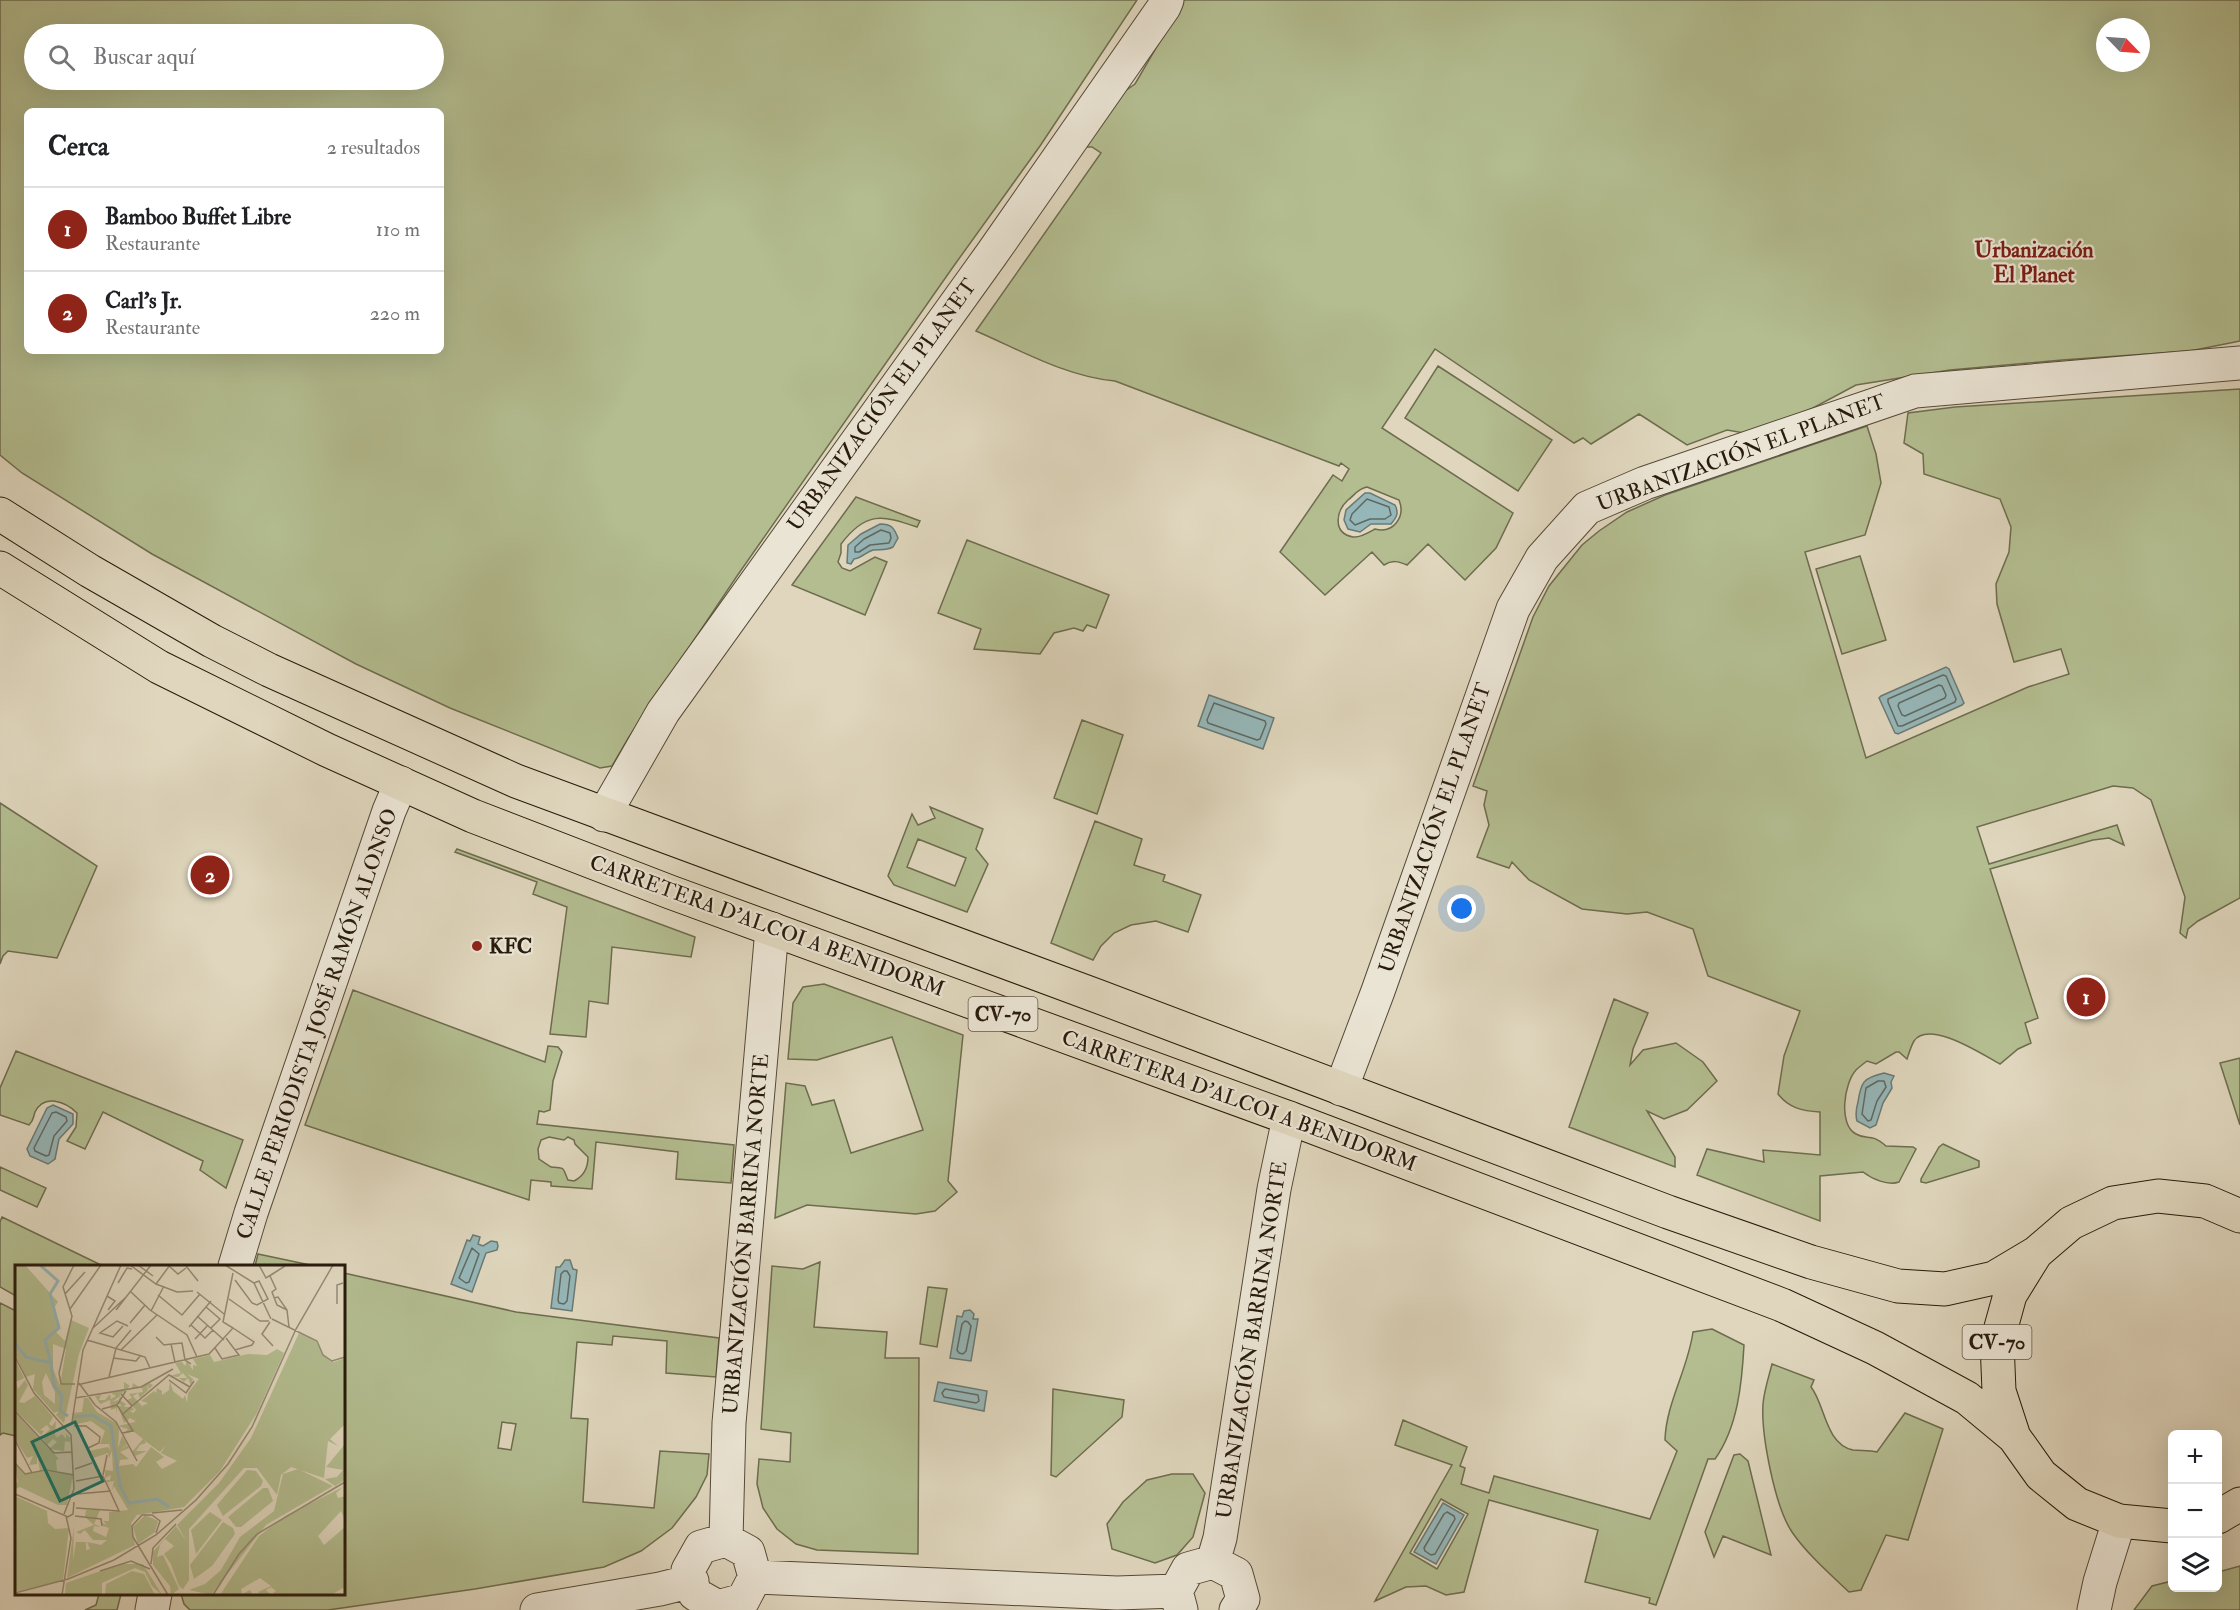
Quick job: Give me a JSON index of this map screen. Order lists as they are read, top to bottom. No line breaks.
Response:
{"streets":{"main road":["CARRETERA D'ALCOI A BENIDORM","CV-70"],"street":["URBANIZACIÓN EL PLANET","CALLE PERIODISTA JOSÉ RAMÓN ALONSO","URBANIZACIÓN BARRINA NORTE"]},"crossings":[["URBANIZACIÓN EL PLANET","CV-70"],["CARRETERA D'ALCOI A BENIDORM","CV-70"],["CARRETERA D'ALCOI A BENIDORM","CALLE PERIODISTA JOSÉ RAMÓN ALONSO"],["CARRETERA D'ALCOI A BENIDORM","URBANIZACIÓN BARRINA NORTE"]],"districts":["Urbanización El Planet"],"places":["KFC"],"north":"bottom right","page":{"search":"Buscar aquí","heading":["Cerca","2 resultados"],"list":[{"mark":"1","name":"Bamboo Buffet Libre","note":"Restaurante","value":"110 m"},{"mark":"2","name":"Carl's Jr.","note":"Restaurante","value":"220 m"}],"pins":["2","1"],"map_buttons":["+","−"]}}
